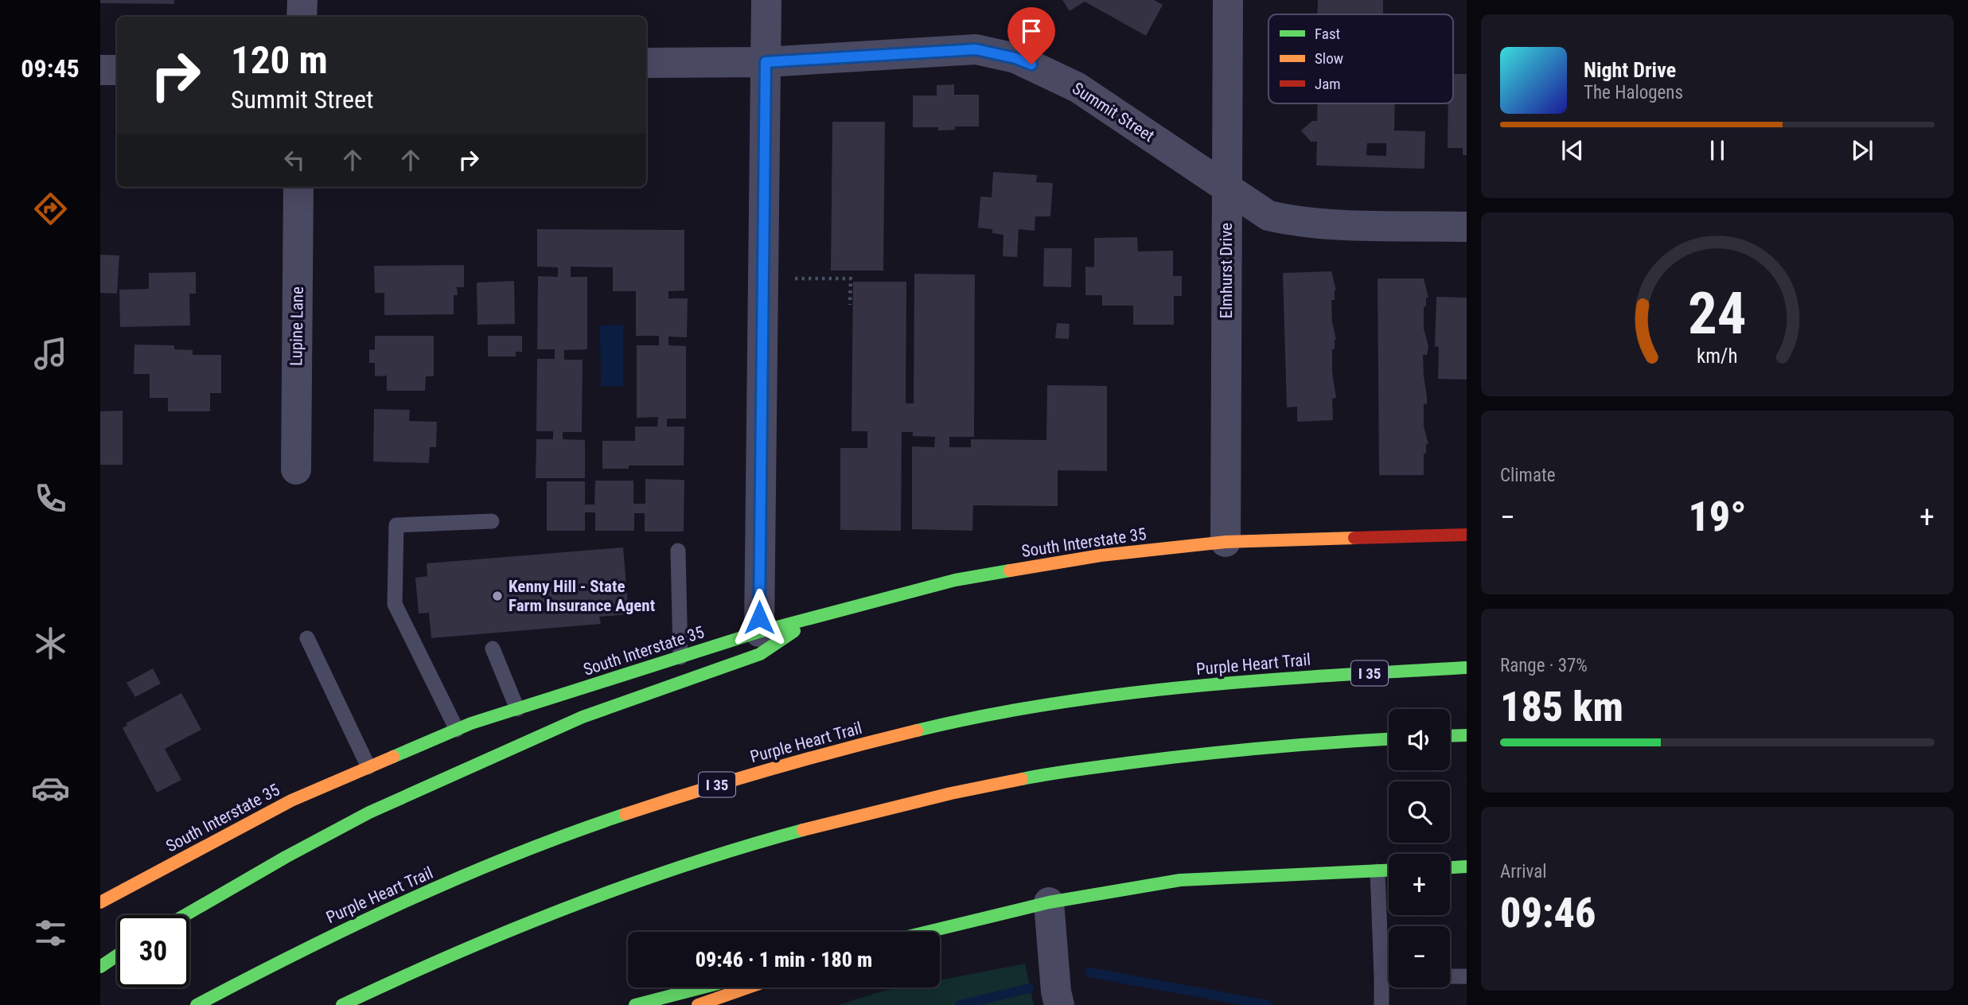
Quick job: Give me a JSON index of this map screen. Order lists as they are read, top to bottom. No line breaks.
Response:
{"streets":{"main road":["South Interstate 35","Purple Heart Trail","I 35"],"street":["Summit Street","Elmhurst Drive","Lupine Lane"]},"crossings":[["Summit Street","Elmhurst Drive"],["Elmhurst Drive","South Interstate 35"]],"places":["Kenny Hill - State Farm Insurance Agent"],"legend":["Fast","Slow","Jam"],"page":{"tabs":"09:45","turn":["120 m","Summit Street"],"song":["Night Drive","The Halogens"],"tile":["Climate",["Range · 37%","185 km"],["Arrival","09:46"]],"heat":["−","19°","+"],"map_buttons":["+","−"],"limit":"30","trip":"09:46 · 1 min · 180 m","gauge":["24","km/h"]}}
